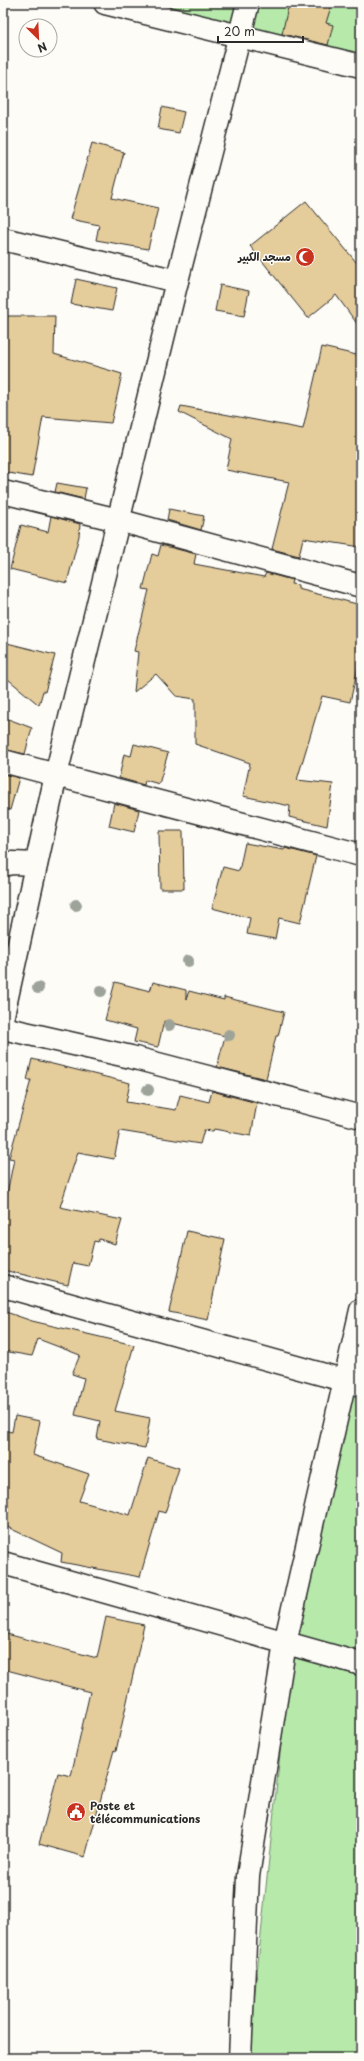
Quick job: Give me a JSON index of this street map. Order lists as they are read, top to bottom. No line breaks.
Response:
{"places":{"mosque":["مسجد الكبير"],"public building":["Poste et télécommunications"]},"scale_bar":"20 m","north":"bottom right"}
